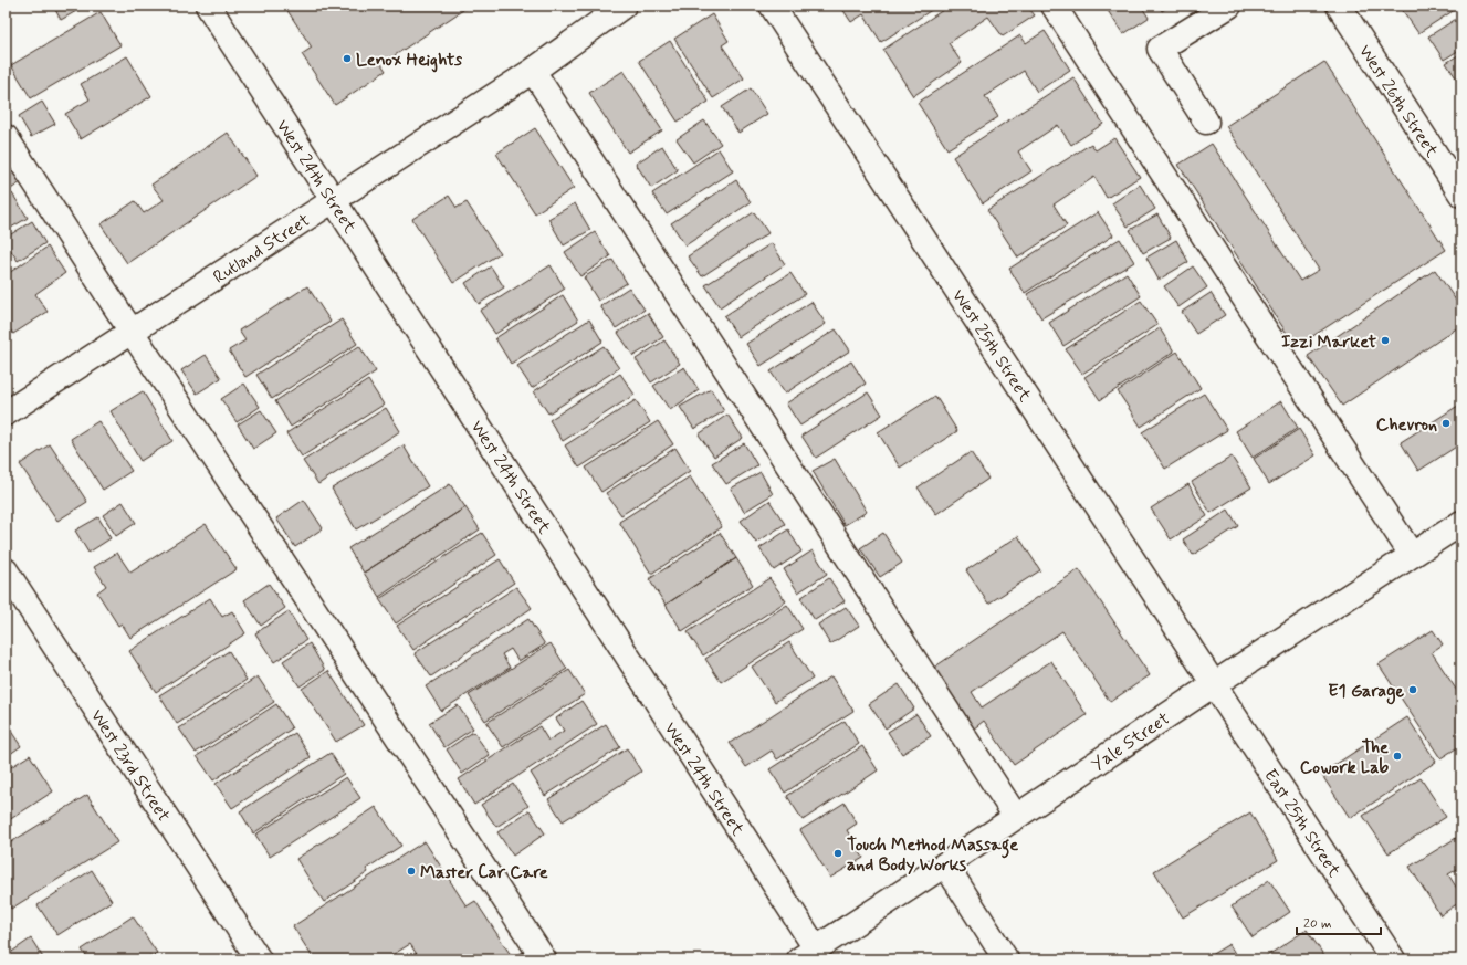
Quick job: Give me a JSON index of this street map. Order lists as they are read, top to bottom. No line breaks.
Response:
{"streets":{"street":["West 26th Street","West 24th Street","Rutland Street","West 25th Street","Yale Street","West 23rd Street","East 25th Street"]},"crossings":[["West 24th Street","Rutland Street"],["West 24th Street","Yale Street"],["West 25th Street","Yale Street"],["West 25th Street","East 25th Street"],["Yale Street","East 25th Street"]],"places":["Lenox Heights","Izzi Market","Chevron","E1 Garage","The Cowork Lab","Touch Method Massage and Body Works","Master Car Care"],"scale_bar":"20 m"}
